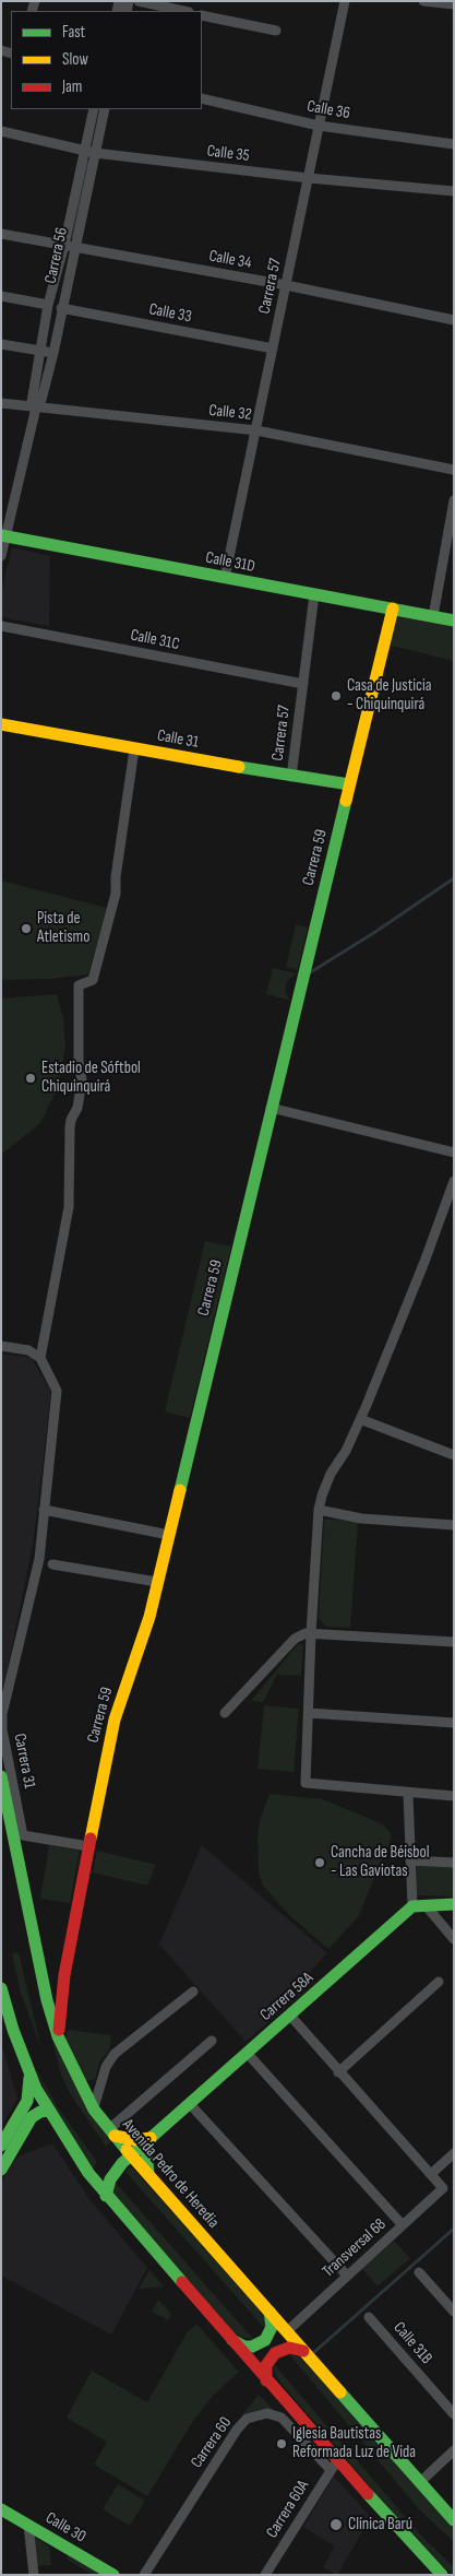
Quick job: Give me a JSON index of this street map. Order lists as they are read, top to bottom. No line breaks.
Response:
{"streets":{"main road":["Calle 31D","Calle 31","Carrera 59","Carrera 58A","Avenida Pedro de Heredia","Calle 30"],"street":["Calle 36","Calle 35","Carrera 56","Calle 34","Carrera 57","Calle 33","Calle 32","Calle 31C","Carrera 31","Transversal 68","Calle 31B","Carrera 60","Carrera 60A"]},"crossings":[["Calle 36","Carrera 57"],["Calle 35","Carrera 56"],["Calle 35","Carrera 57"],["Carrera 56","Calle 34"],["Carrera 56","Calle 33"],["Carrera 56","Calle 32"],["Carrera 56","Calle 31D"],["Calle 34","Carrera 57"],["Carrera 57","Calle 33"],["Carrera 57","Calle 32"],["Carrera 57","Calle 31D"],["Carrera 57","Calle 31C"],["Carrera 57","Calle 31"],["Calle 31D","Carrera 59"],["Calle 31","Carrera 59"],["Carrera 59","Carrera 31"],["Carrera 59","Avenida Pedro de Heredia"],["Carrera 58A","Avenida Pedro de Heredia"],["Avenida Pedro de Heredia","Transversal 68"],["Carrera 60","Carrera 60A"]],"places":["Casa de Justicia - Chiquinquirá","Pista de Atletismo","Estadio de Sóftbol Chiquinquirá","Cancha de Béisbol - Las Gaviotas","Iglesia Bautistas Reformada Luz de Vida","Clínica Barú"],"legend":["Fast","Slow","Jam"]}
